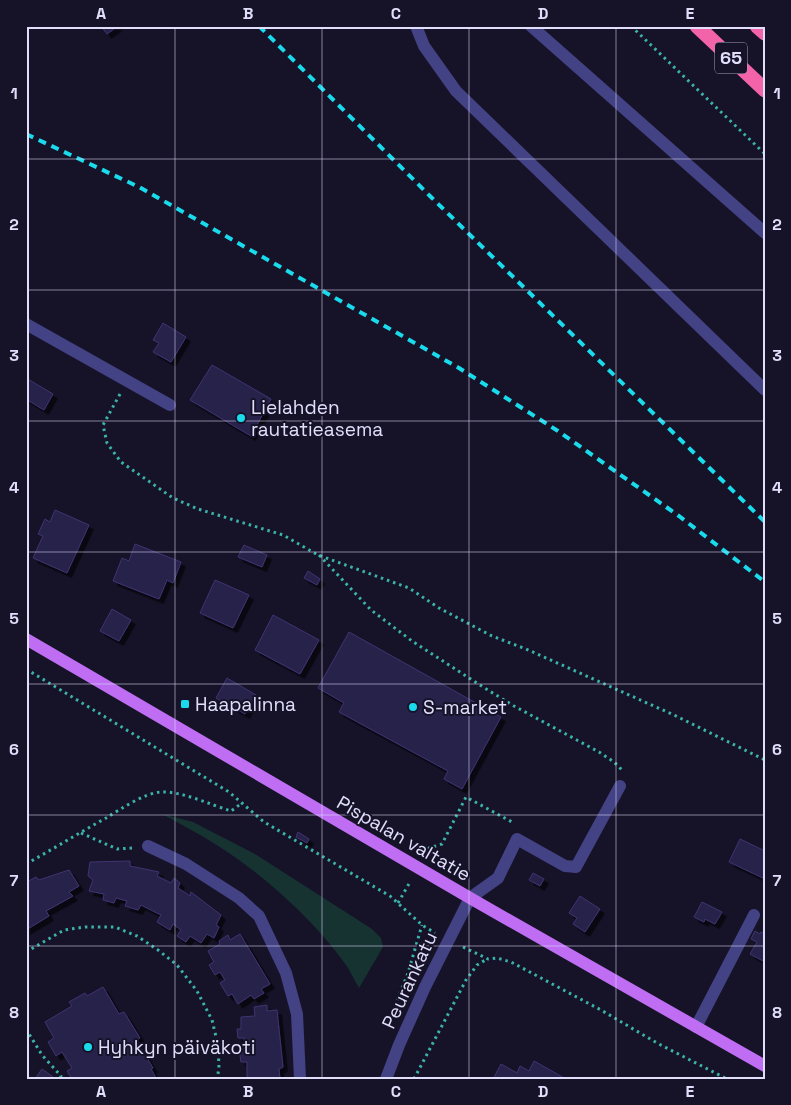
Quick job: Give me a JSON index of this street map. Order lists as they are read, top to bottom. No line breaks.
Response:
{"streets":{"highway":["65"],"main road":["Pispalan valtatie"],"street":["Peurankatu"]},"crossings":[["Pispalan valtatie","Peurankatu"]],"places":{"other":["Lielahden rautatieasema","S-market","Hyhkyn päiväkoti"],"transit":["Haapalinna"]},"grid":{"columns":["A","B","C","D","E"],"rows":["1","2","3","4","5","6","7","8"]}}
